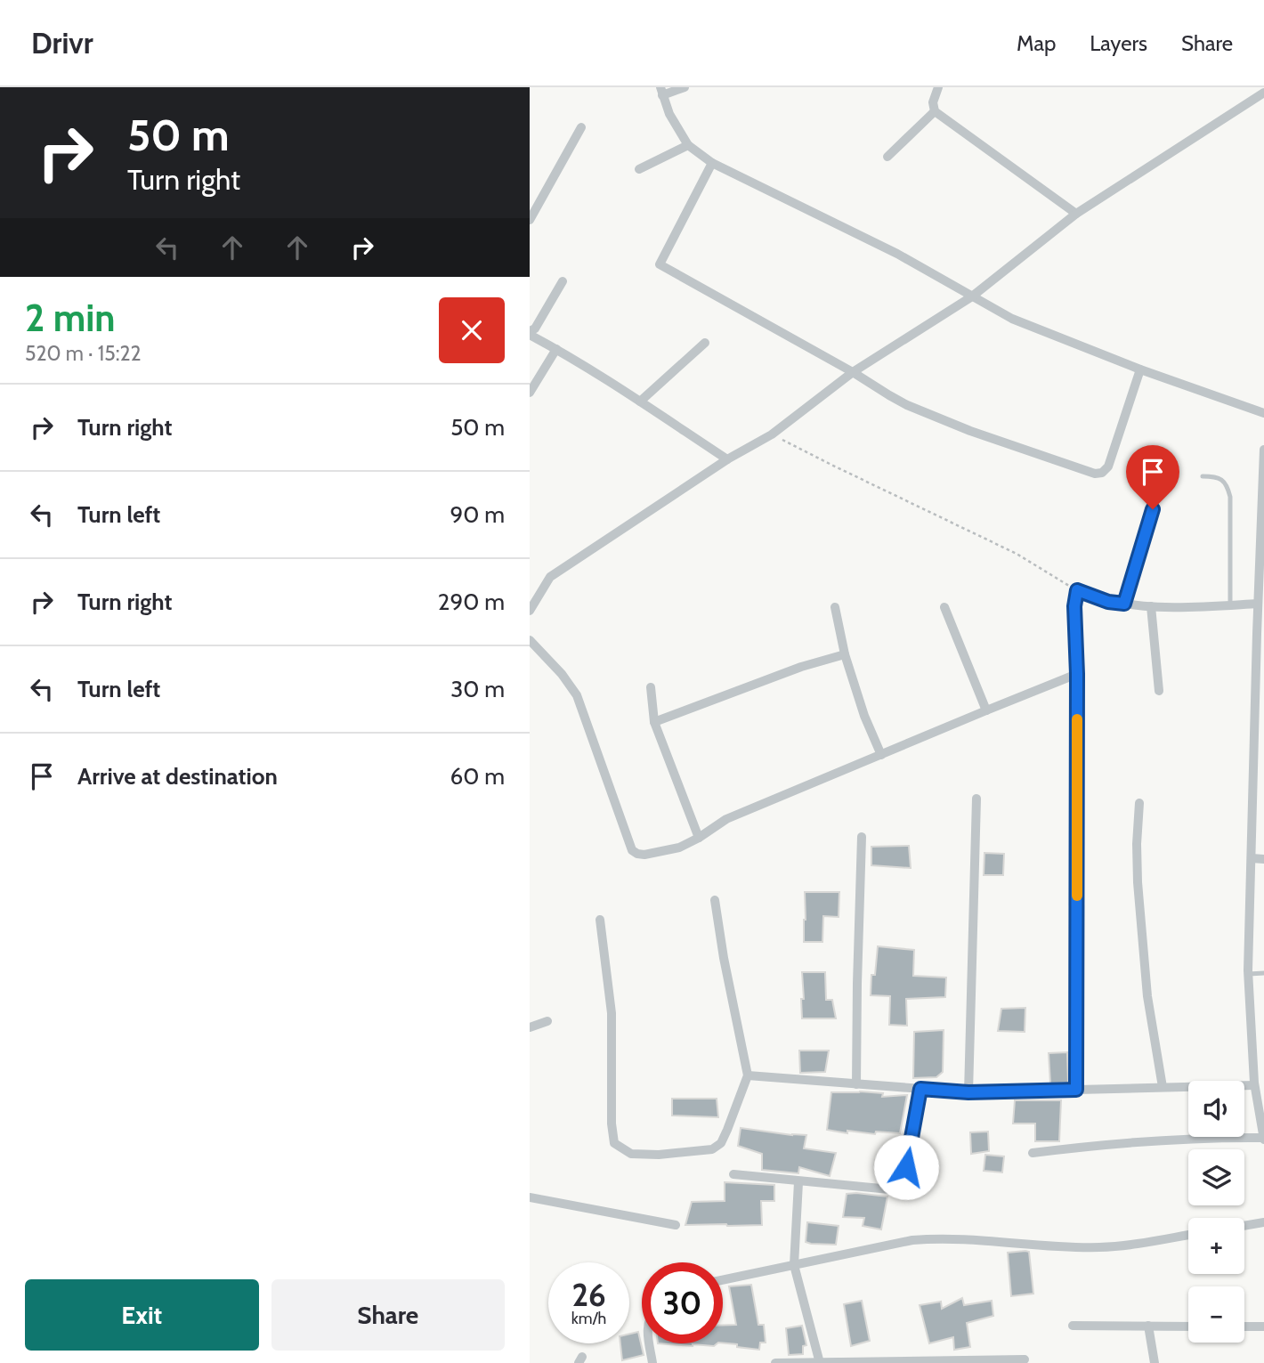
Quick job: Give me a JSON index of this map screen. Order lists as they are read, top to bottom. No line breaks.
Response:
{"page":{"header":"Drivr","nav":["Map","Layers","Share"],"turn":["50 m","Turn right"],"heading":["2 min","520 m · 15:22"],"list":[{"name":"Turn right","value":"50 m"},{"name":"Turn left","value":"90 m"},{"name":"Turn right","value":"290 m"},{"name":"Turn left","value":"30 m"},{"name":"Arrive at destination","value":"60 m"}],"map_buttons":["+","−"],"speed":"26 km/h","limit":"30","buttons":["Exit","Share"]}}
